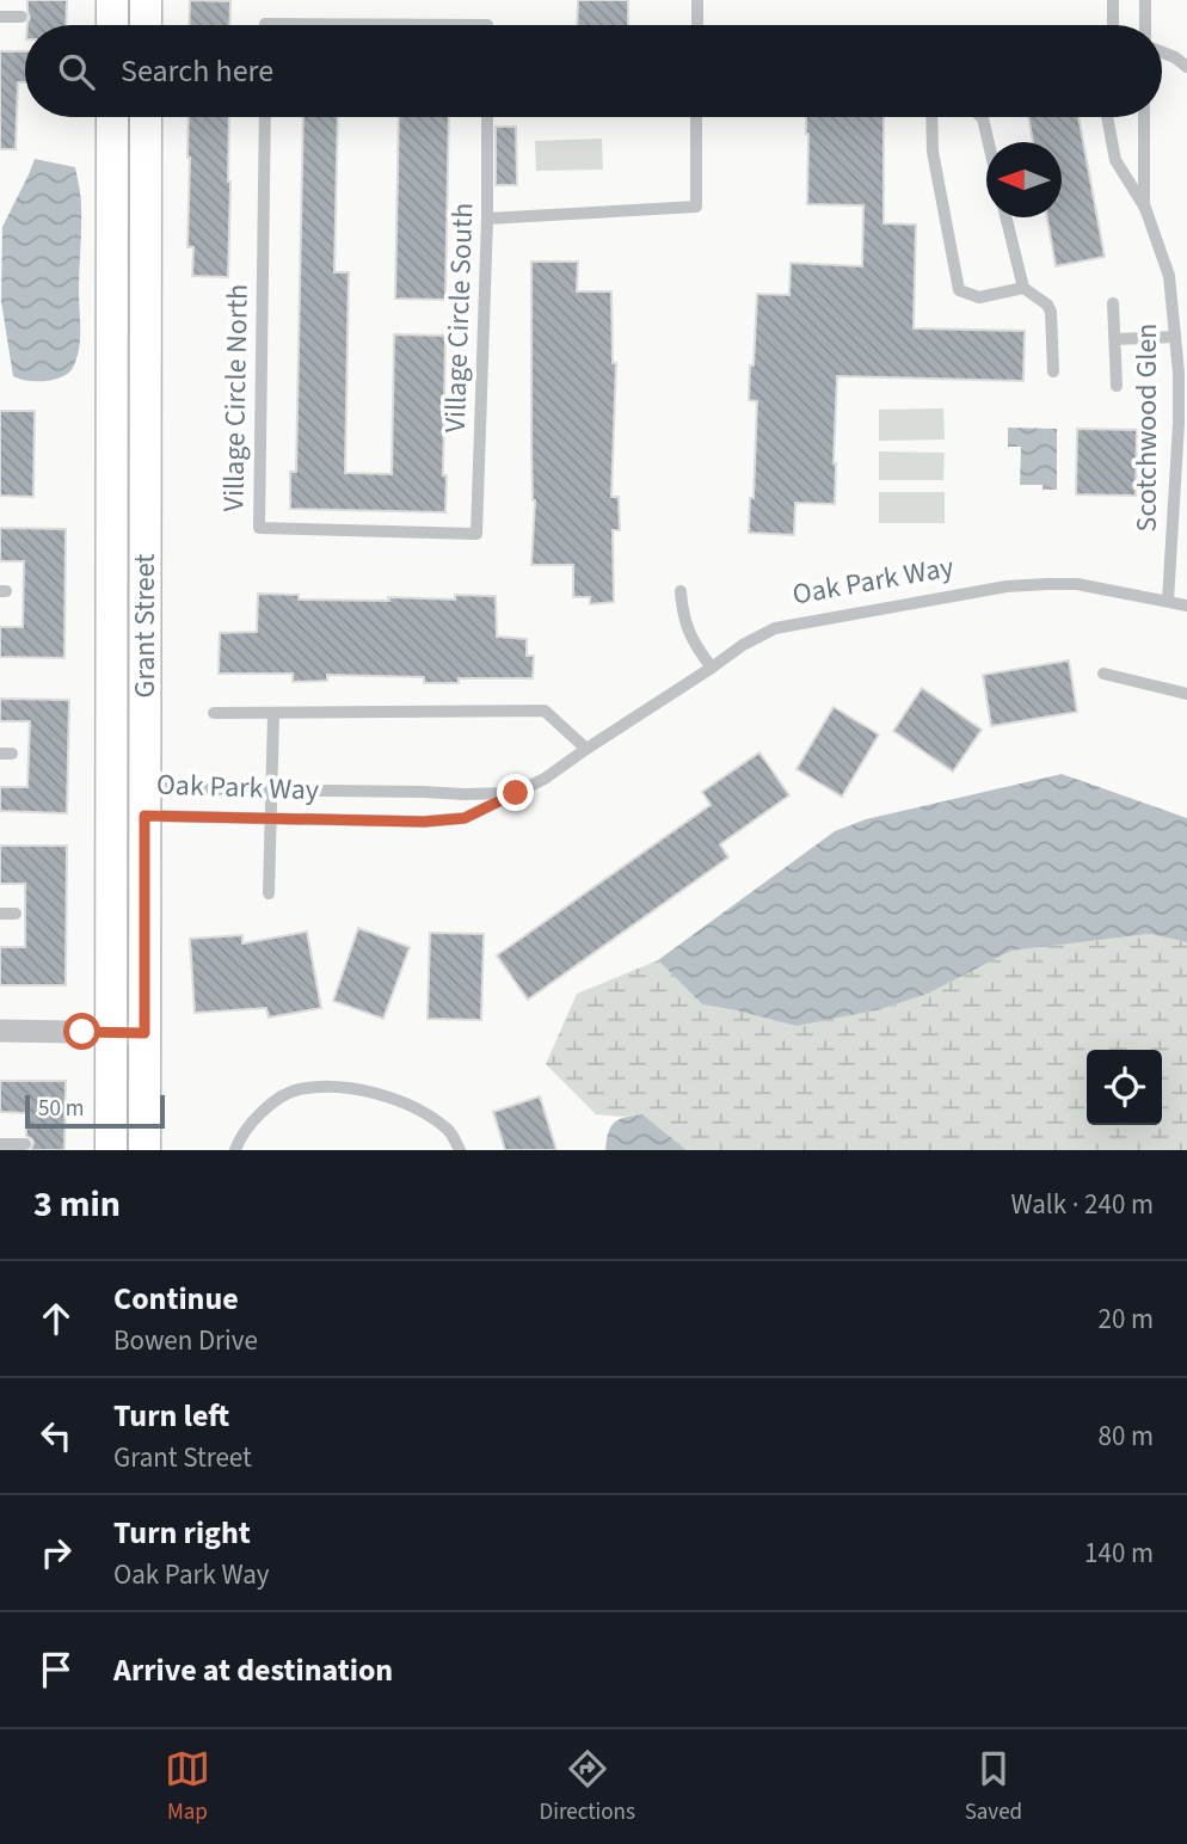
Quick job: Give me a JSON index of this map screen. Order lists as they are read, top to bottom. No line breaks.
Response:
{"streets":{"street":["Oak Park Way","Grant Street"],"lane":["Village Circle South","Village Circle North","Scotchwood Glen"]},"crossings":[["Village Circle South","Village Circle North"],["Scotchwood Glen","Oak Park Way"],["Oak Park Way","Grant Street"]],"scale_bar":"50 m","north":"left","page":{"search":"Search here","scale":"50 m","heading":["3 min","Walk · 240 m"],"list":[["Continue","Bowen Drive","20 m"],["Turn left","Grant Street","80 m"],["Turn right","Oak Park Way","140 m"],"Arrive at destination"],"nav":["Map","Directions","Saved"]}}
